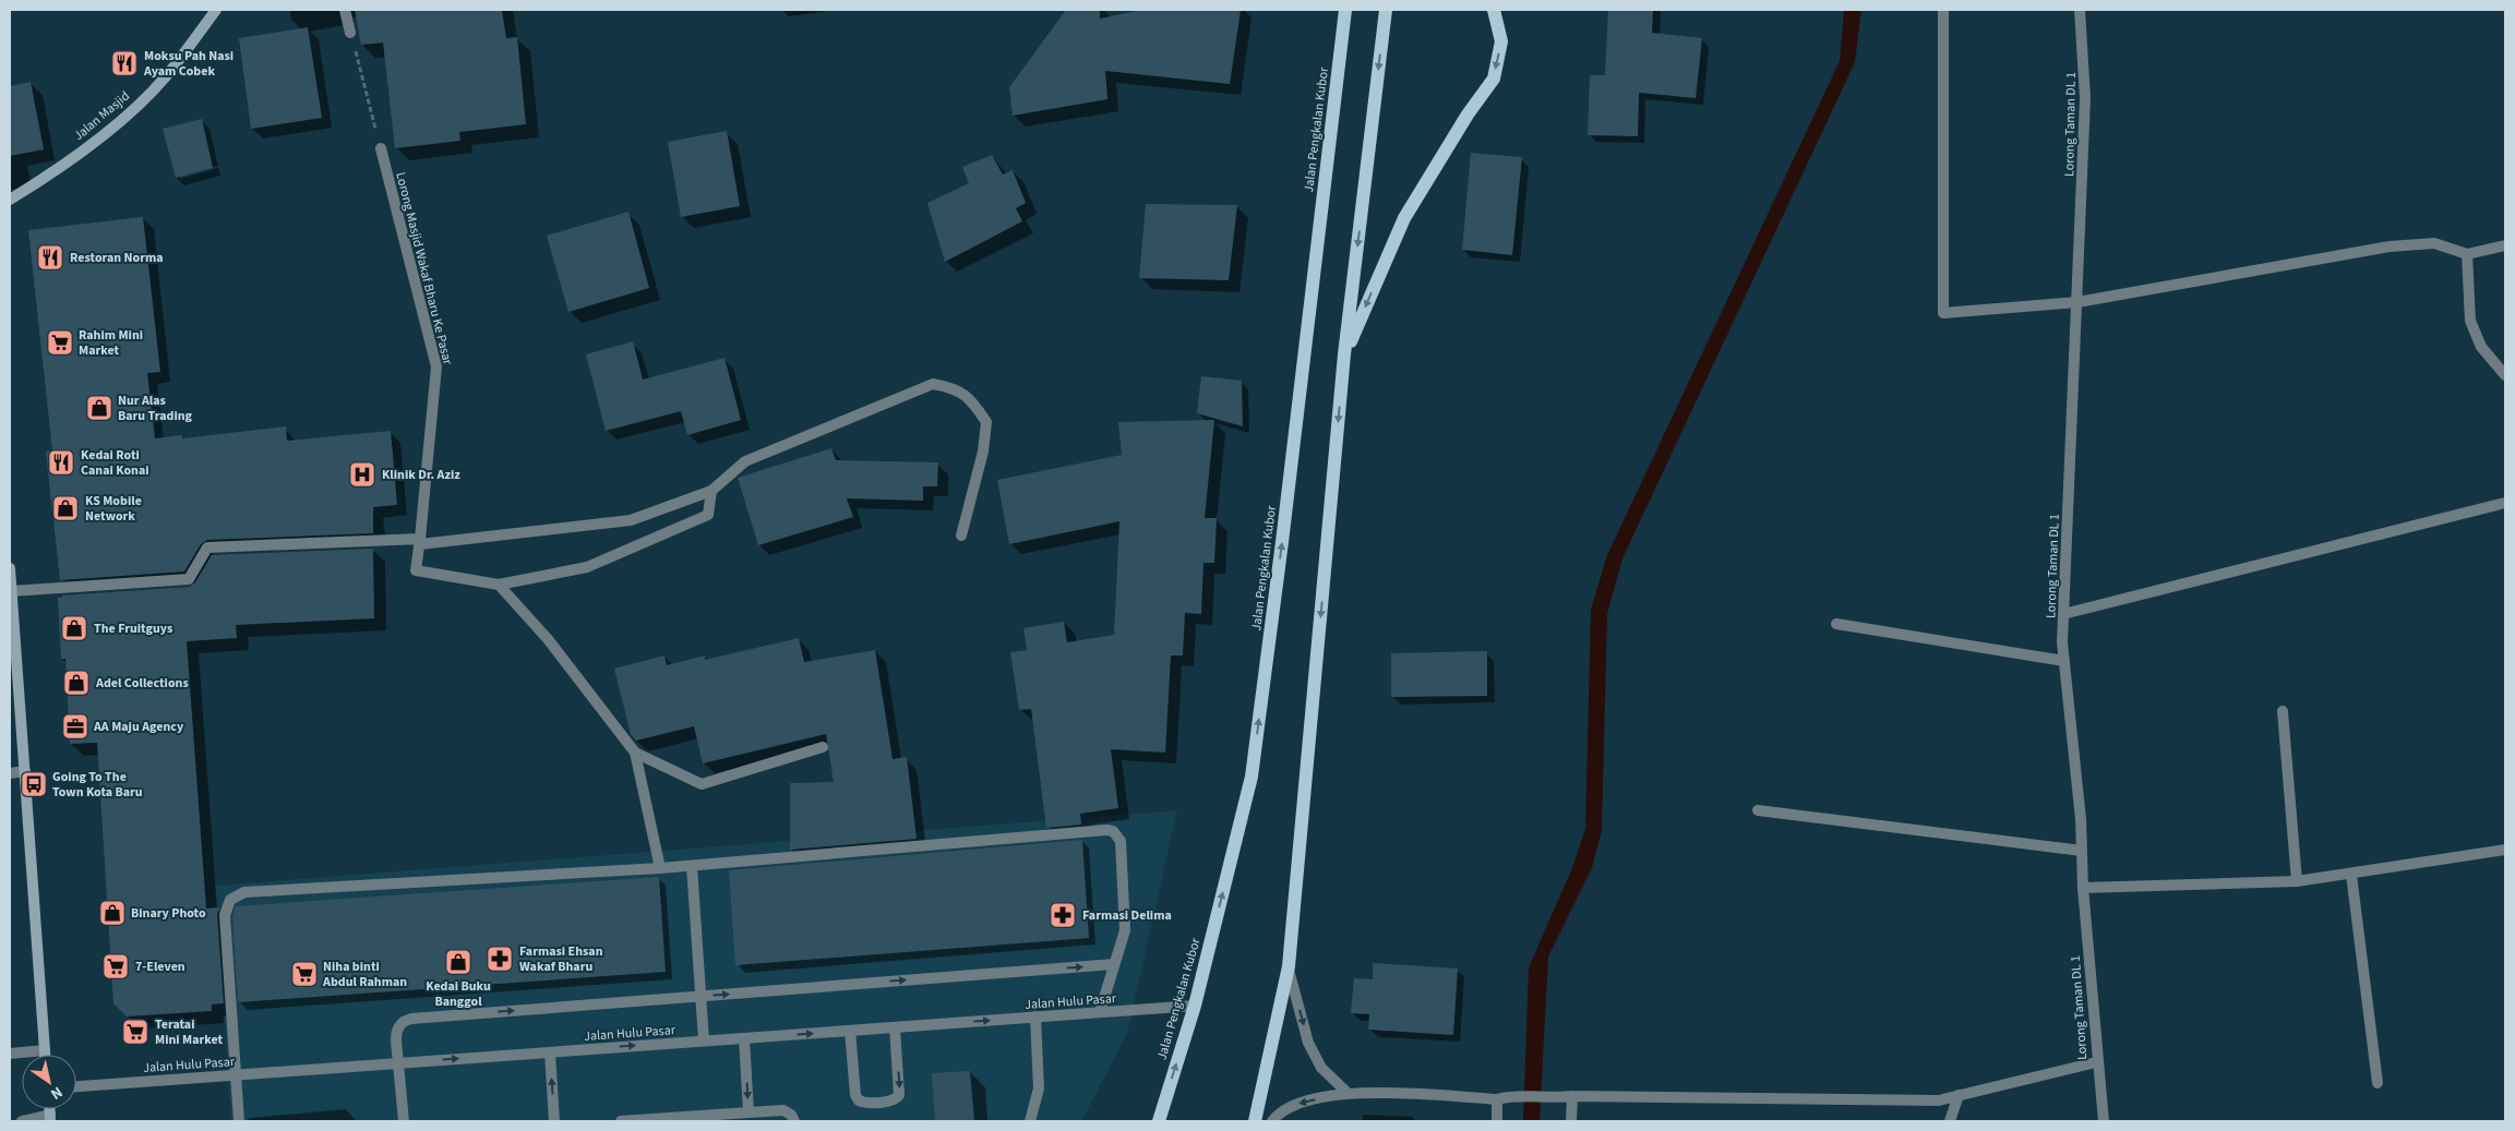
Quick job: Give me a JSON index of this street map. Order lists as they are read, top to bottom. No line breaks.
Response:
{"streets":{"main road":["Jalan Pengkalan Kubor"],"street":["Jalan Masjid","Lorong Taman DL 1","Lorong Masjid Wakaf Bharu Ke Pasar","Jalan Hulu Pasar"]},"crossings":[["Jalan Pengkalan Kubor","Jalan Hulu Pasar"]],"places":{"restaurant":["Moksu Pah Nasi Ayam Cobek","Restoran Norma","Kedai Roti Canai Konai"],"supermarket":["Rahim Mini Market","7-Eleven","Niha binti Abdul Rahman","Teratai Mini Market"],"shop":["Nur Alas Baru Trading","KS Mobile Network","The Fruitguys","Adel Collections","Binary Photo","Kedai Buku Banggol"],"hospital":["Klinik Dr. Aziz"],"office":["AA Maju Agency"],"bus stop":["Going To The Town Kota Baru"],"pharmacy":["Farmasi Delima","Farmasi Ehsan Wakaf Bharu"]},"north":"bottom right"}
